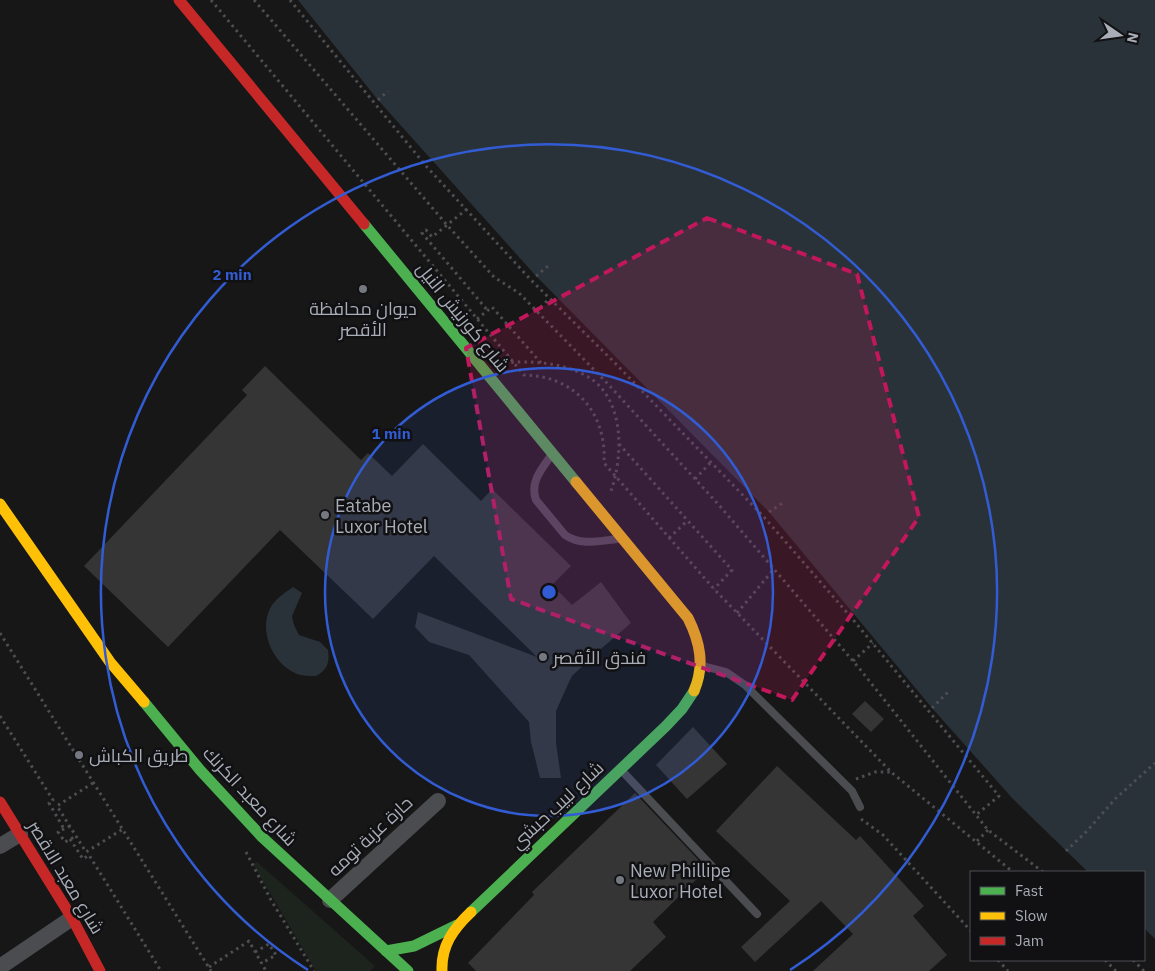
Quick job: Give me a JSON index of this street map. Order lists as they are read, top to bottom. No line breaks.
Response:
{"streets":{"main road":["شارع كورنيش النيل","شارع معبد الكرنك","شارع لبيب حبشي","شارع معبد الاقصر"],"street":["حارة عزبة تومه"]},"crossings":[["شارع كورنيش النيل","شارع لبيب حبشي"],["شارع معبد الكرنك","حارة عزبة تومه"]],"places":["ديوان محافظة الأقصر","Eatabe Luxor Hotel","فندق الأقصر","طريق الكباش","New Phillipe Luxor Hotel"],"legend":["Fast","Slow","Jam"],"north":"right","rings":["2 min","1 min"]}
